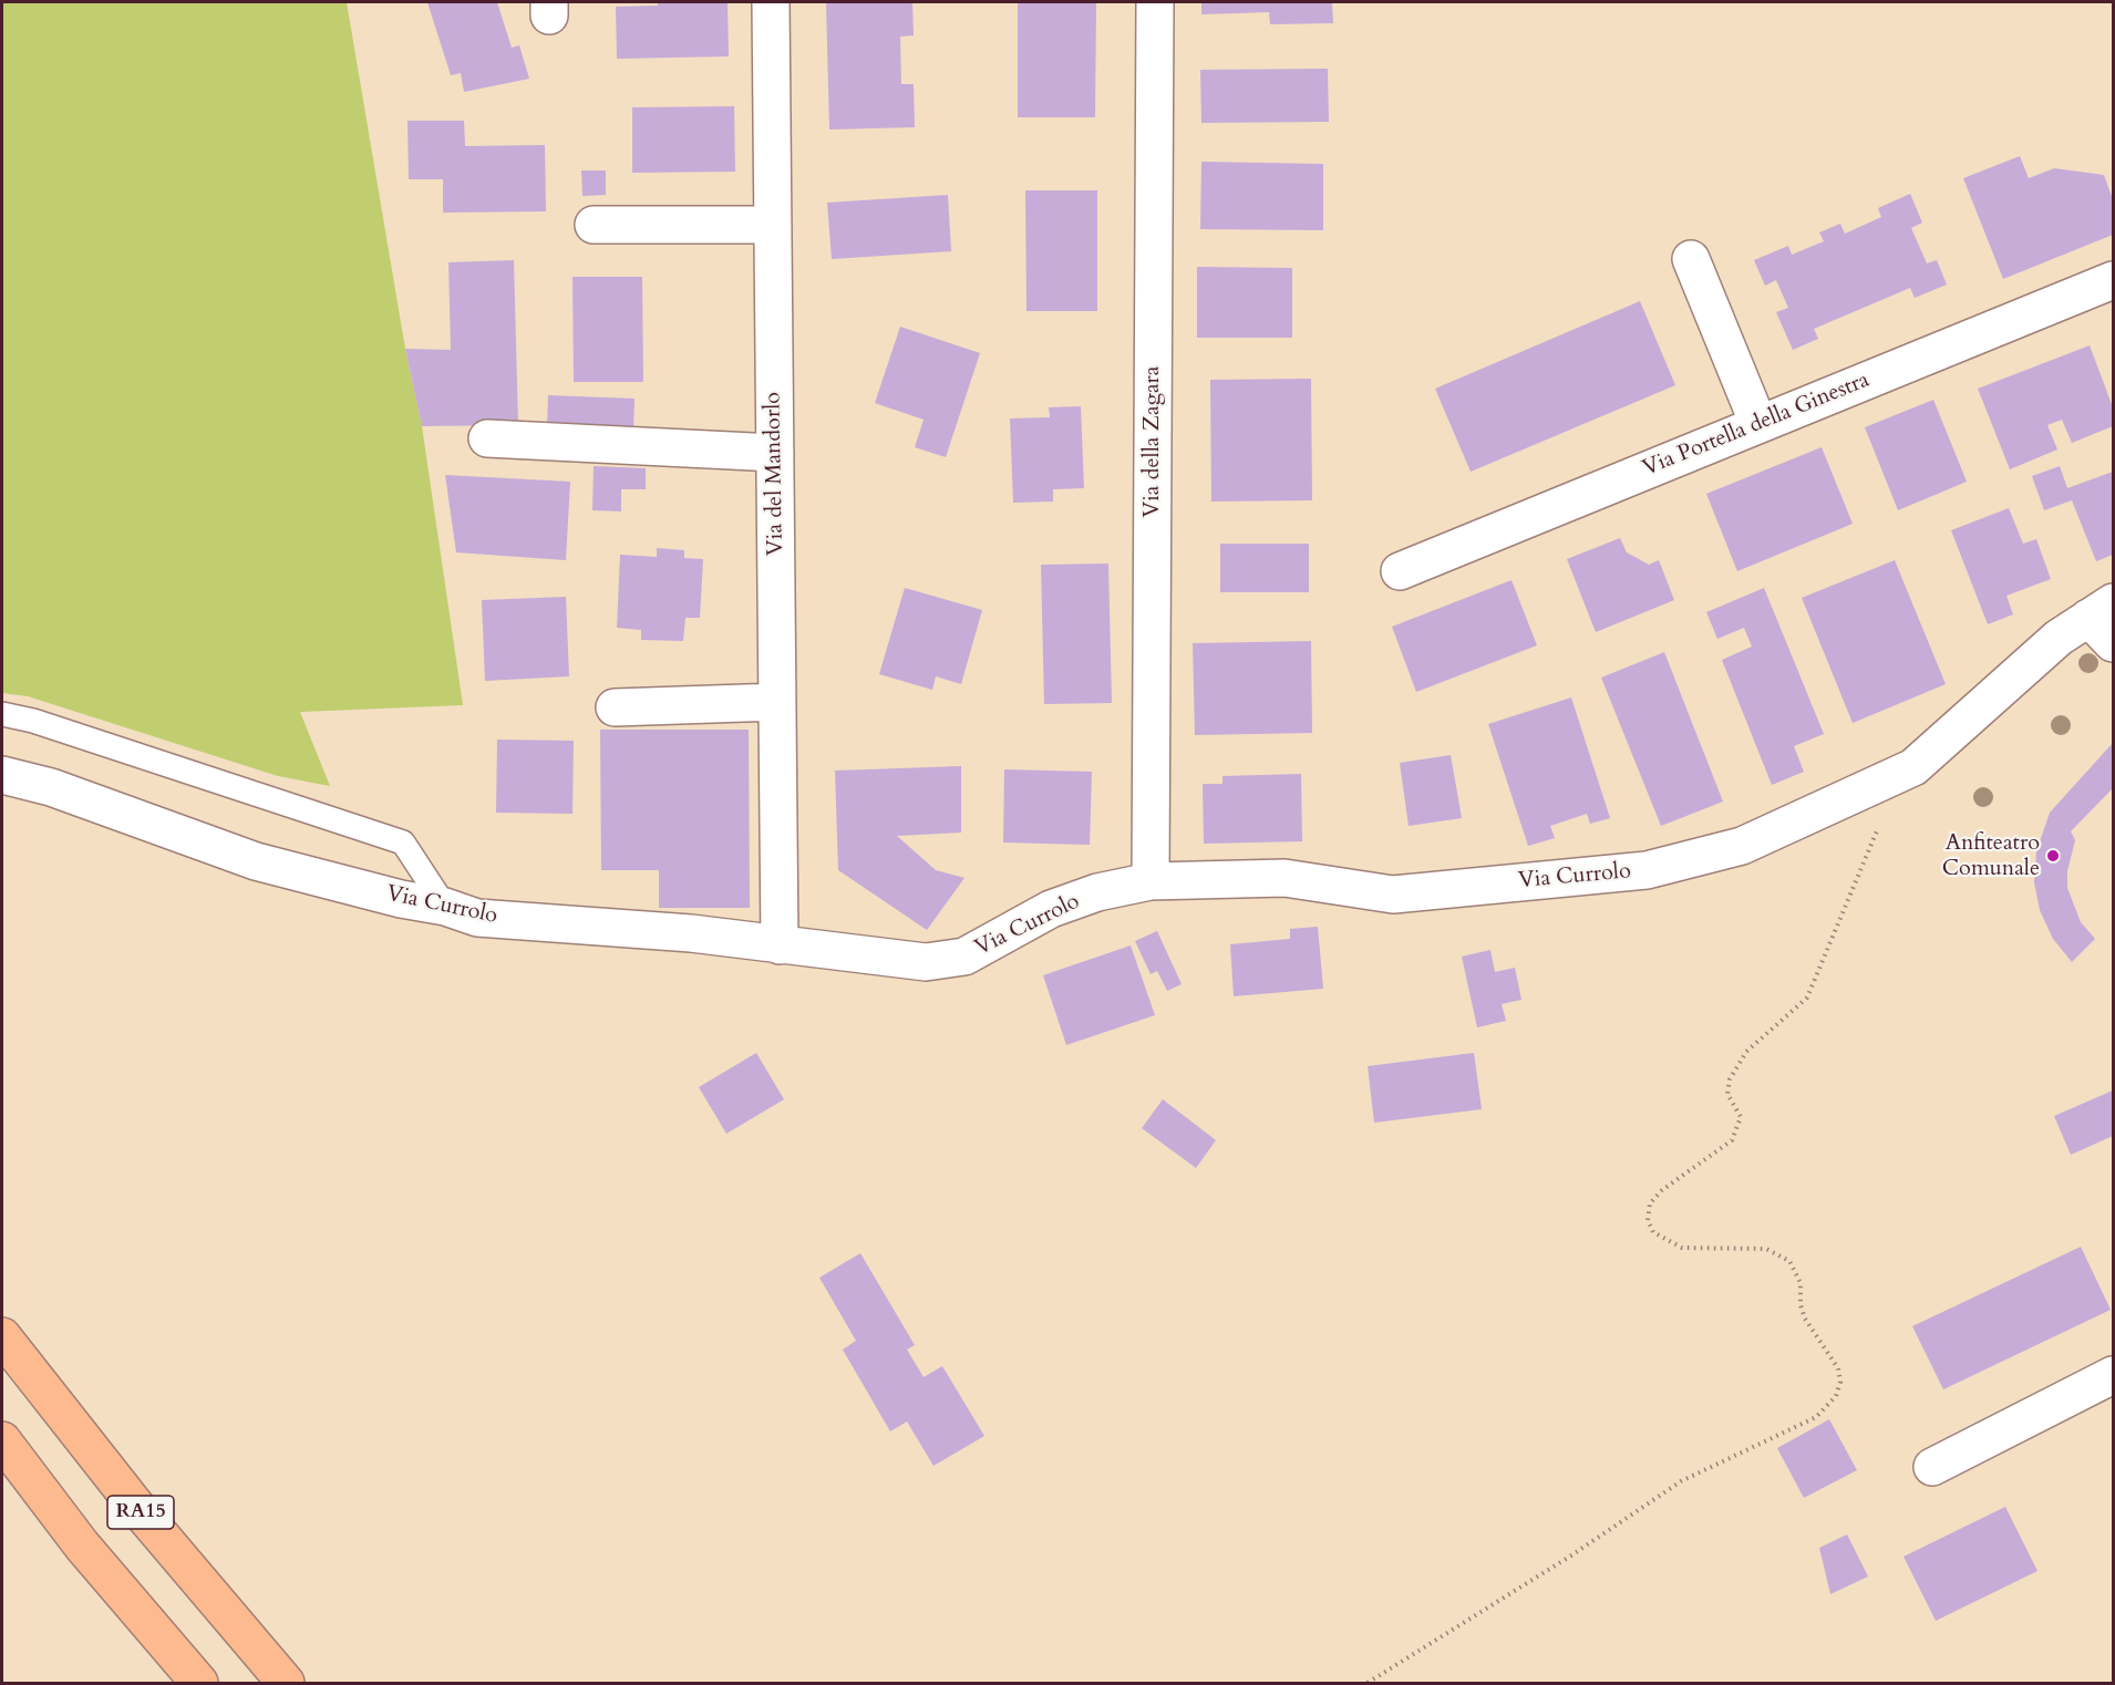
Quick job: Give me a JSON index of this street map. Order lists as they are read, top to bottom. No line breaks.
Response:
{"streets":{"highway":["RA15"],"street":["Via Portella della Ginestra","Via della Zagara","Via del Mandorlo","Via Currolo"]},"crossings":[["Via della Zagara","Via Currolo"],["Via del Mandorlo","Via Currolo"]],"places":["Anfiteatro Comunale"]}
